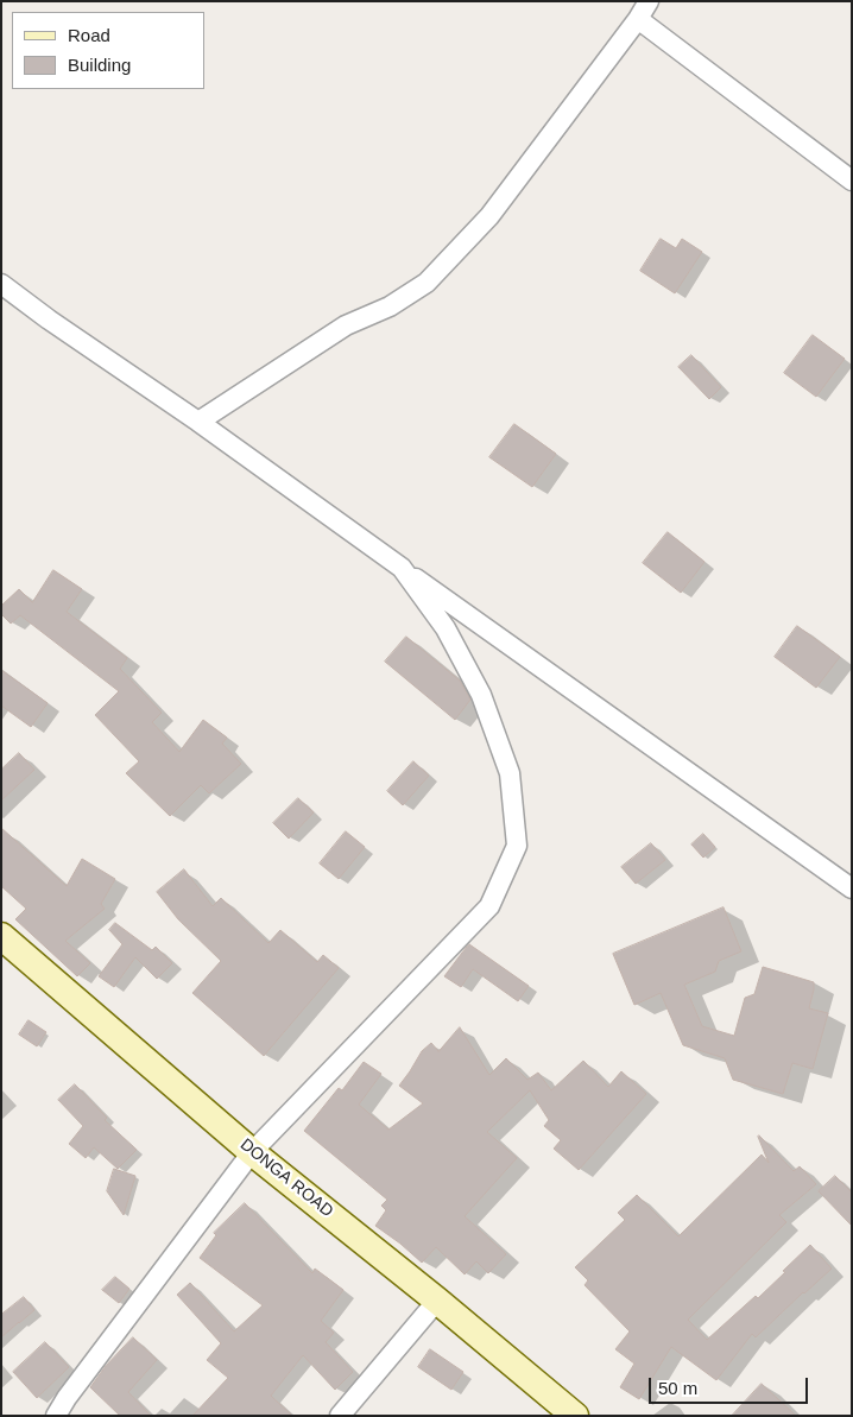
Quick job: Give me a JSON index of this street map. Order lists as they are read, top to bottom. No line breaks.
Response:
{"streets":{"street":["DONGA ROAD"]},"legend":["Road","Building"],"scale_bar":"50 m"}
